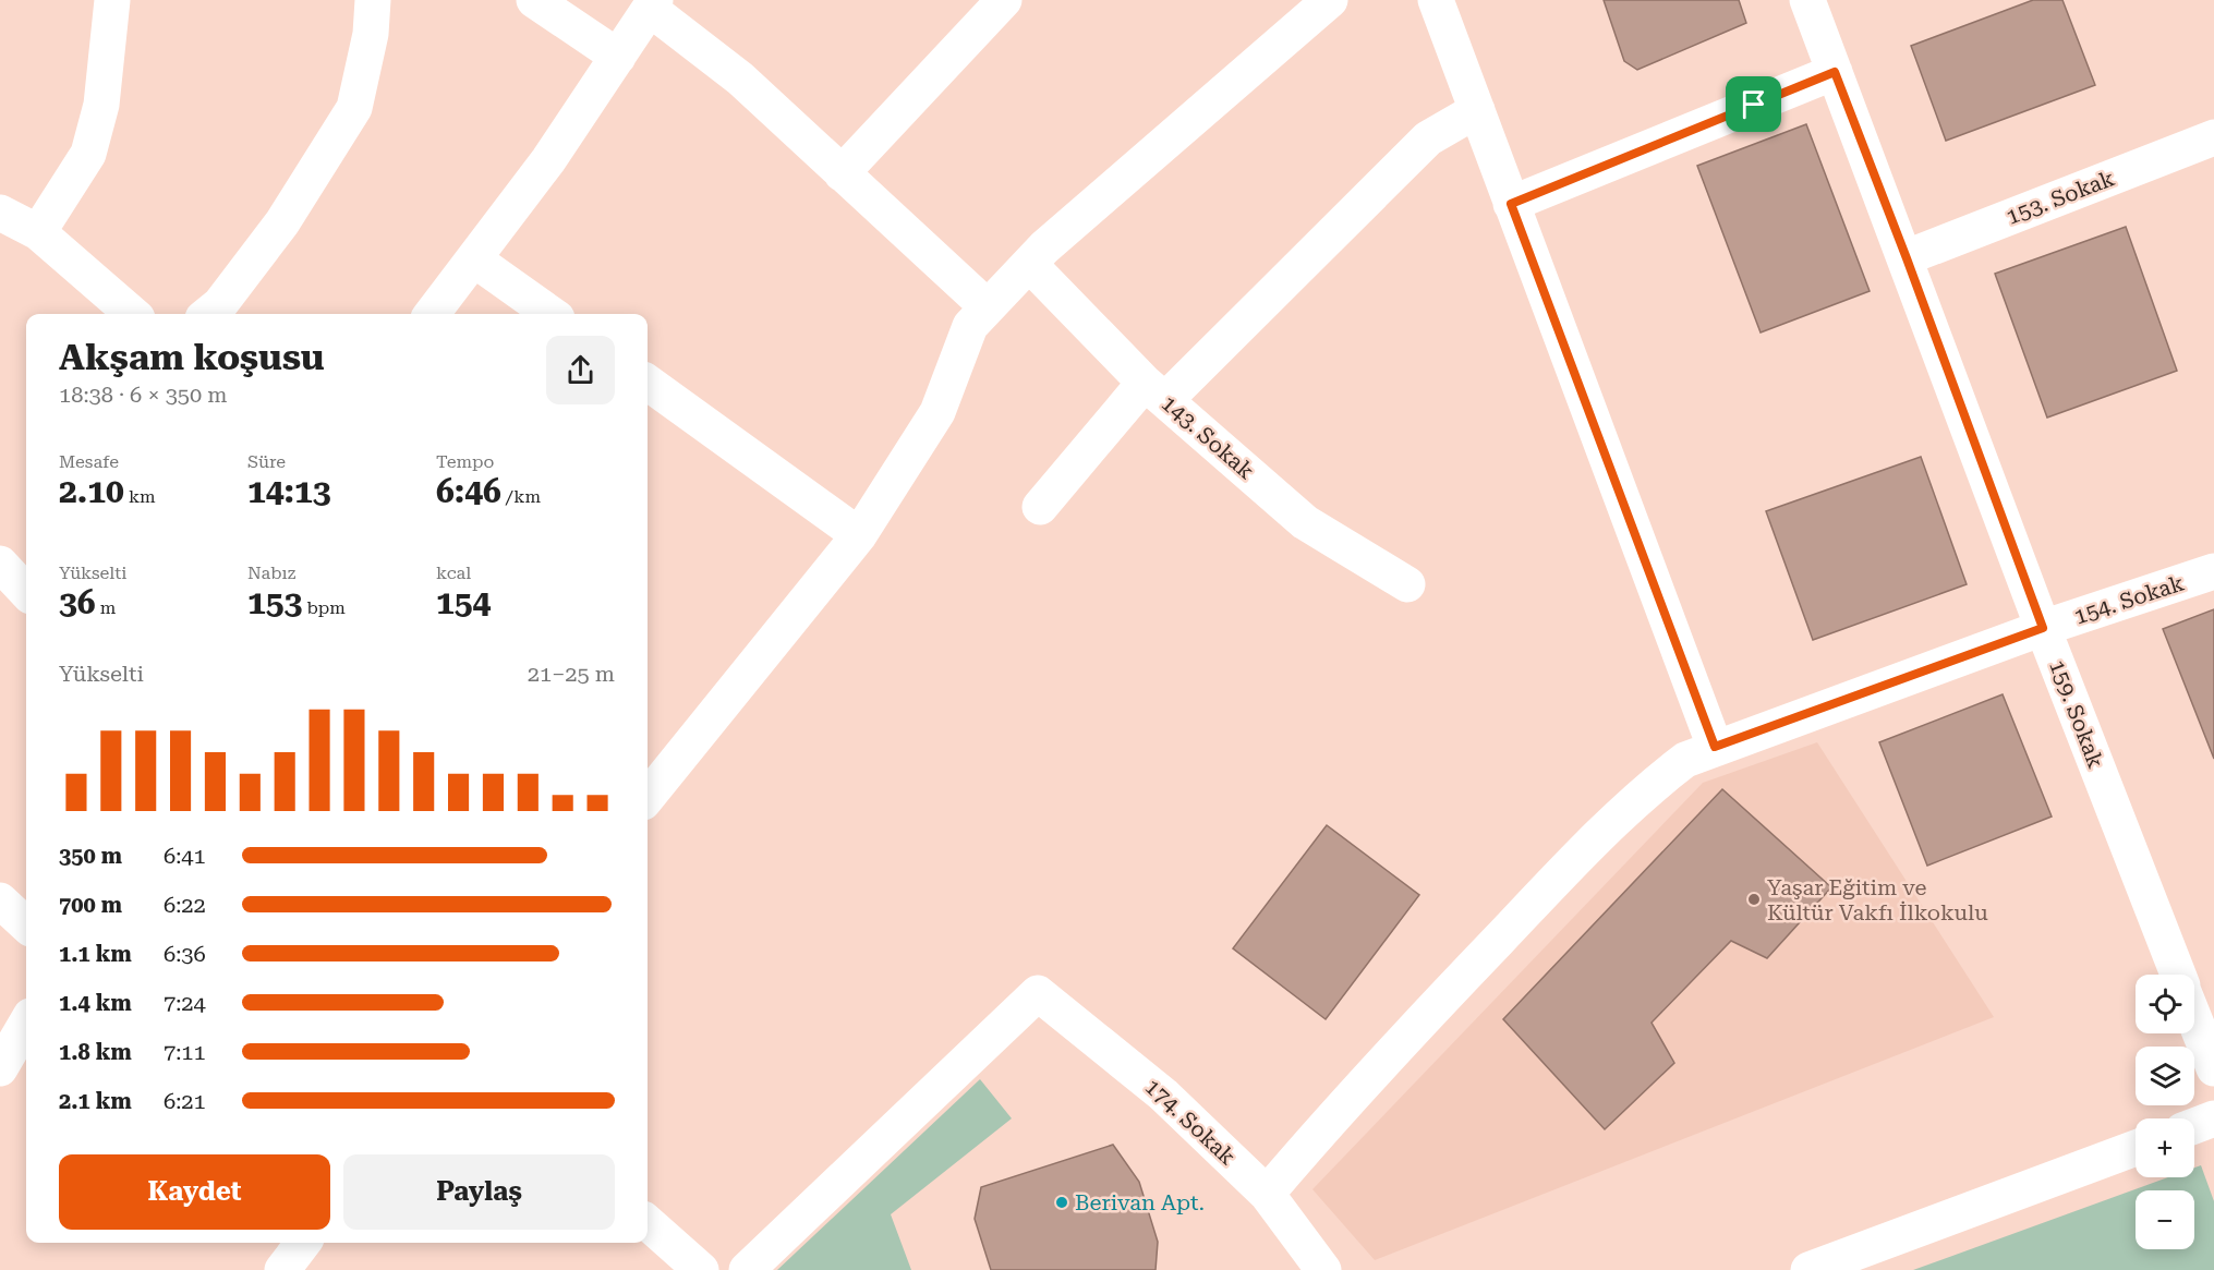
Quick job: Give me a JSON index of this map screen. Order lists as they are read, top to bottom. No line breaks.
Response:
{"streets":{"street":["153. Sokak","143. Sokak","154. Sokak","159. Sokak","174. Sokak"]},"crossings":[["153. Sokak","159. Sokak"],["154. Sokak","159. Sokak"],["154. Sokak","174. Sokak"]],"places":["Yaşar Eğitim ve Kültür Vakfı İlkokulu","Berivan Apt."],"page":{"heading":["Akşam koşusu","18:38 · 6 × 350 m"],"stats":[["Mesafe","2.10 km"],["Süre","14:13"],["Tempo","6:46 /km"],["Yükselti","36 m"],["Nabız","153 bpm"],["kcal","154"]],"chart":["Yükselti","21–25 m"],"list":[{"name":"350 m","note":"6:41"},{"name":"700 m","note":"6:22"},{"name":"1.1 km","note":"6:36"},{"name":"1.4 km","note":"7:24"},{"name":"1.8 km","note":"7:11"},{"name":"2.1 km","note":"6:21"}],"map_buttons":["+","−"],"buttons":["Kaydet","Paylaş"]}}
